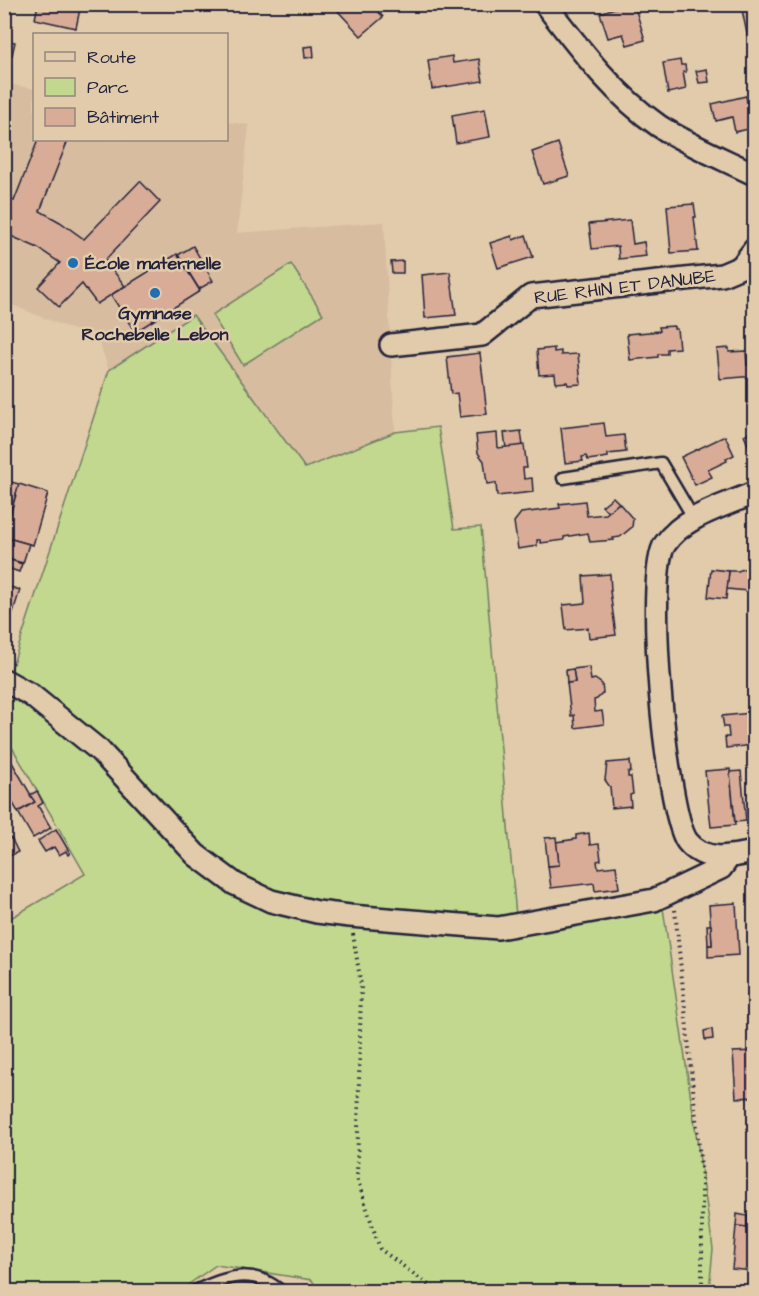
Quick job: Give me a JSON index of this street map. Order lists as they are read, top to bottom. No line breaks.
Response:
{"streets":{"street":["RUE RHIN ET DANUBE"]},"places":["École maternelle","Gymnase Rochebelle Lebon"],"legend":["Route","Parc","Bâtiment"]}
